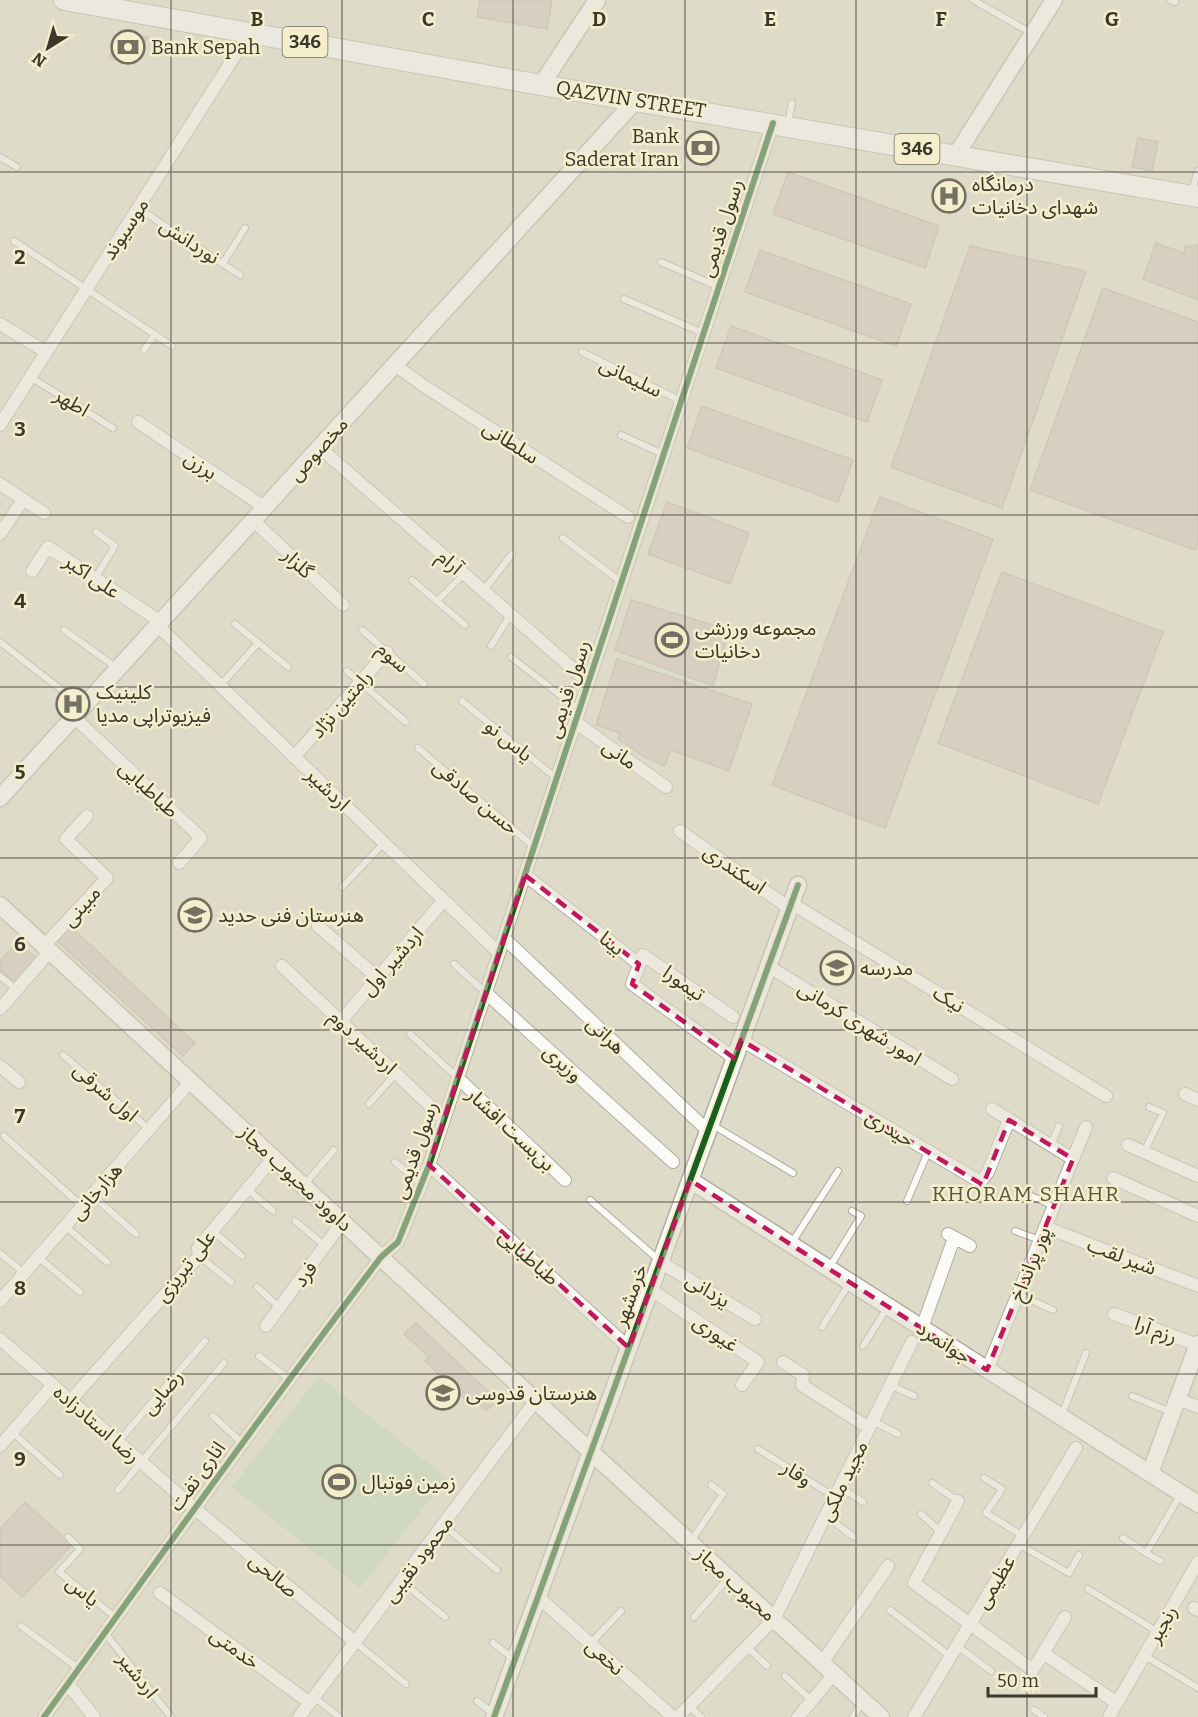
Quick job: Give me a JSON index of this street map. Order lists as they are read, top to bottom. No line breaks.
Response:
{"streets":{"main road":["346","QAZVIN STREET","مخصوص","داوود محبوب مجاز","خرمشهر","جوانمرد","محبوب مجاز"],"street":["رسول قدیمی","موسیوند","سلطانی","برزن","آرام","گلزار","علی اکبر","رامتین نژاد","مانی","طباطبایی","اردشیر","اسکندری","مبینی","بینا","اردشیر اول","تیمورا","نیک","امور شهری کرمانی","هراتی","اردشیر دوم","وزیری","حیدری","بن‌بست افشار","هزارخانی","شیر لقب","پور پرانداخ","علی تبریزی","فرد","یزدانی","رزم آرا","غیوری","رضا استادزاده","اناری تفت","مجید ملکی","محمود نقیبی","صالحی","عظیمی","رنجبر","خدمتی","نخعی"],"lane":["نوردانش","سلیمانی","اطهر","سوم","یاس نو","حسن صادقی","اول شرقی","رضایی","وقار","یاس"]},"crossings":[["QAZVIN STREET","رسول قدیمی"],["QAZVIN STREET","موسیوند"],["QAZVIN STREET","مخصوص"],["رسول قدیمی","سلیمانی"],["رسول قدیمی","یاس نو"],["رسول قدیمی","مانی"],["رسول قدیمی","طباطبایی"],["رسول قدیمی","اردشیر"],["رسول قدیمی","حسن صادقی"],["رسول قدیمی","بینا"],["رسول قدیمی","هراتی"],["رسول قدیمی","اردشیر دوم"],["رسول قدیمی","وزیری"],["رسول قدیمی","بن‌بست افشار"],["رسول قدیمی","داوود محبوب مجاز"],["رسول قدیمی","اناری تفت"],["موسیوند","نوردانش"],["موسیوند","اطهر"],["سلطانی","مخصوص"],["مخصوص","برزن"],["مخصوص","آرام"],["مخصوص","گلزار"],["مخصوص","علی اکبر"],["مخصوص","طباطبایی"],["مخصوص","اردشیر"],["علی اکبر","اردشیر"],["سوم","رامتین نژاد"],["رامتین نژاد","اردشیر"],["طباطبایی","خرمشهر"],["اردشیر","اردشیر اول"],["اردشیر","اناری تفت"],["اسکندری","نیک"],["اسکندری","خرمشهر"],["مبینی","داوود محبوب مجاز"],["بینا","تیمورا"],["بینا","خرمشهر"],["اردشیر اول","اردشیر دوم"],["نیک","خرمشهر"],["امور شهری کرمانی","خرمشهر"],["هراتی","خرمشهر"],["اول شرقی","هزارخانی"],["حیدری","خرمشهر"],["داوود محبوب مجاز","هزارخانی"],["داوود محبوب مجاز","علی تبریزی"],["داوود محبوب مجاز","فرد"],["داوود محبوب مجاز","خرمشهر"],["داوود محبوب مجاز","اناری تفت"],["داوود محبوب مجاز","محمود نقیبی"],["داوود محبوب مجاز","محبوب مجاز"],["شیر لقب","پور پرانداخ"],["پور پرانداخ","جوانمرد"],["علی تبریزی","رضا استادزاده"],["یزدانی","خرمشهر"],["خرمشهر","غیوری"],["خرمشهر","جوانمرد"],["خرمشهر","محبوب مجاز"],["خرمشهر","نخعی"],["جوانمرد","مجید ملکی"],["رضایی","رضا استادزاده"],["رضا استادزاده","اناری تفت"],["رضا استادزاده","صالحی"],["وقار","مجید ملکی"],["اناری تفت","صالحی"],["اناری تفت","یاس"],["مجید ملکی","محبوب مجاز"],["محمود نقیبی","صالحی"],["محمود نقیبی","خدمتی"]],"districts":["KHORAM SHAHR"],"places":{"bank":["Bank Sepah","Bank Saderat Iran"],"hospital":["درمانگاه شهدای دخانیات","کلینیک فیزیوتراپی مدیا"],"sports":["مجموعه ورزشی دخانیات","زمین فوتبال"],"school or university":["هنرستان فنی حدید","مدرسه","هنرستان قدوسی"]},"scale_bar":"50 m","north":"bottom left","grid":{"columns":["B","C","D","E","F","G"],"rows":["2","3","4","5","6","7","8","9"]}}
